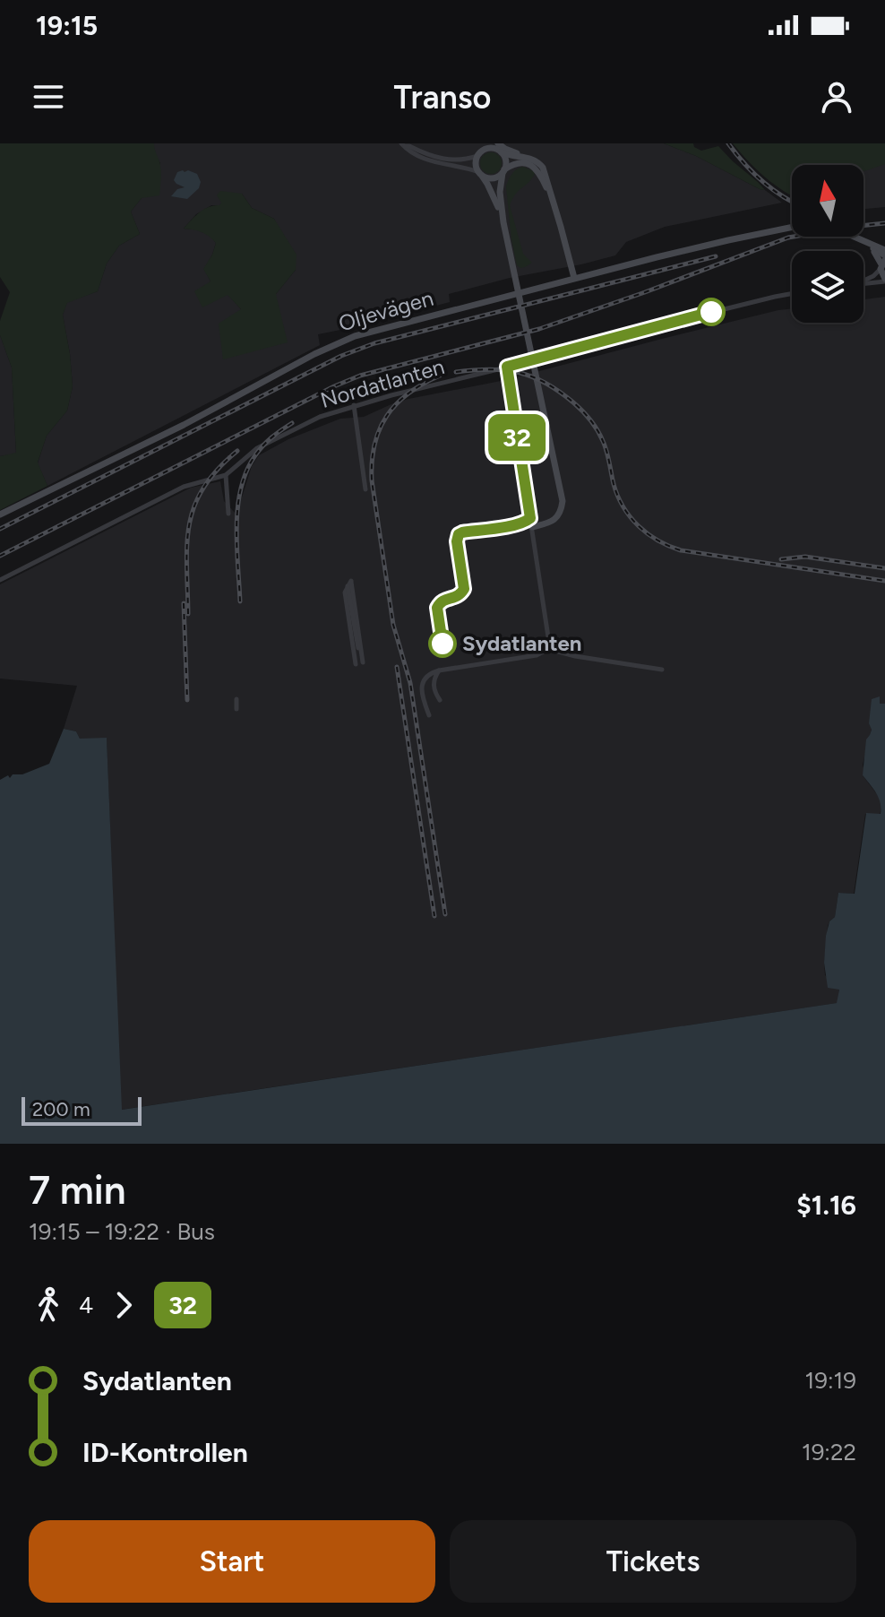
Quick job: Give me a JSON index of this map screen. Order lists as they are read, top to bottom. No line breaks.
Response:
{"streets":{"street":["Oljevägen","Nordatlanten"]},"places":["Sydatlanten"],"lines":["bus line 32"],"scale_bar":"200 m","north":"top","page":{"status":"19:15","header":"Transo","on_map":"32","scale":"200 m","heading":["7 min","19:15 – 19:22 · Bus","$1.16"],"legs":["4","32"],"list":[{"name":"Sydatlanten","value":"19:19"},{"name":"ID-Kontrollen","value":"19:22"}],"buttons":["Start","Tickets"]}}
